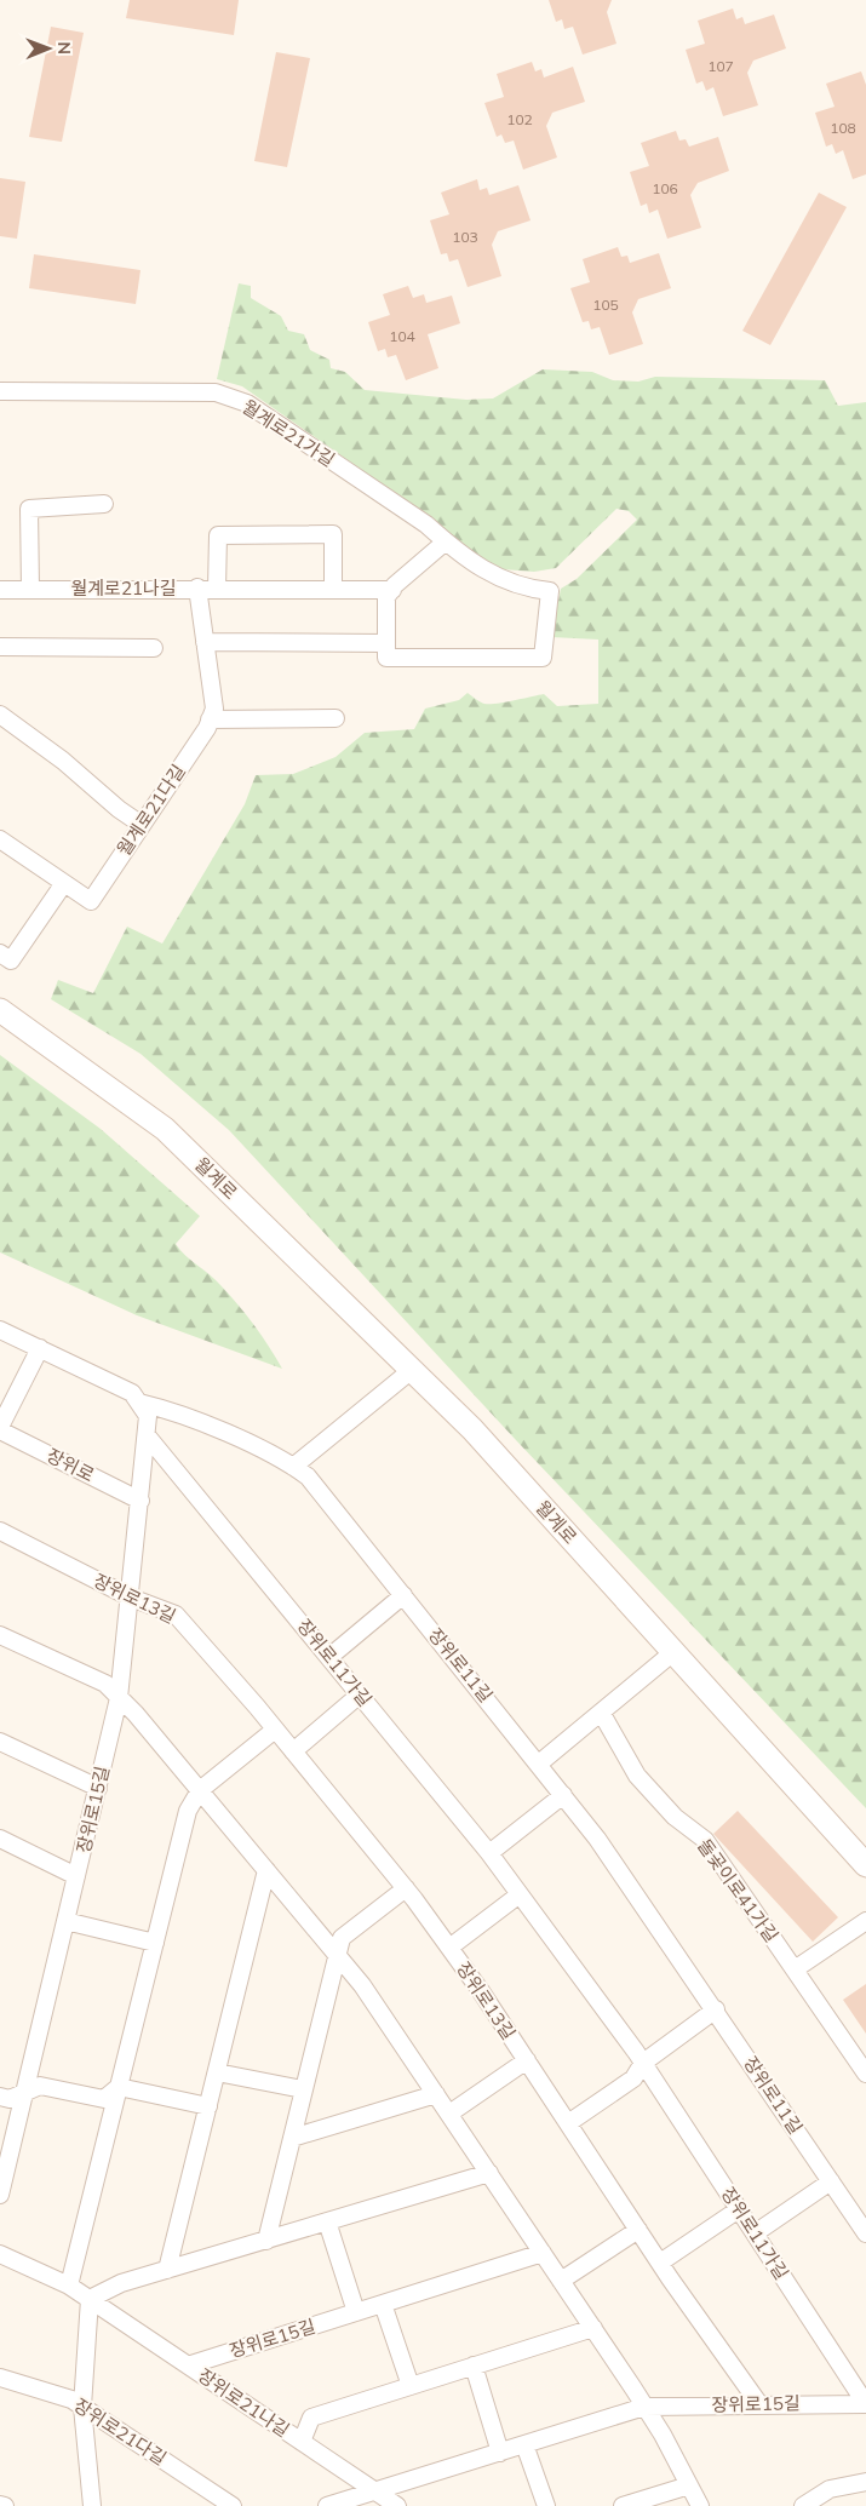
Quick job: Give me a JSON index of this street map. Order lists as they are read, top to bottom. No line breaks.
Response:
{"streets":{"main road":["월계로"],"street":["월계로21가길","월계로21나길","월계로21다길","장위로","장위로13길","장위로11가길","장위로11길","장위로15길","돌곶이로41가길","장위로21나길","장위로21다길"]},"crossings":[["장위로13길","장위로15길"],["장위로11가길","장위로15길"],["장위로15길","장위로21나길"]],"house_numbers":["107","102","108","106","103","105","104"],"north":"right"}
